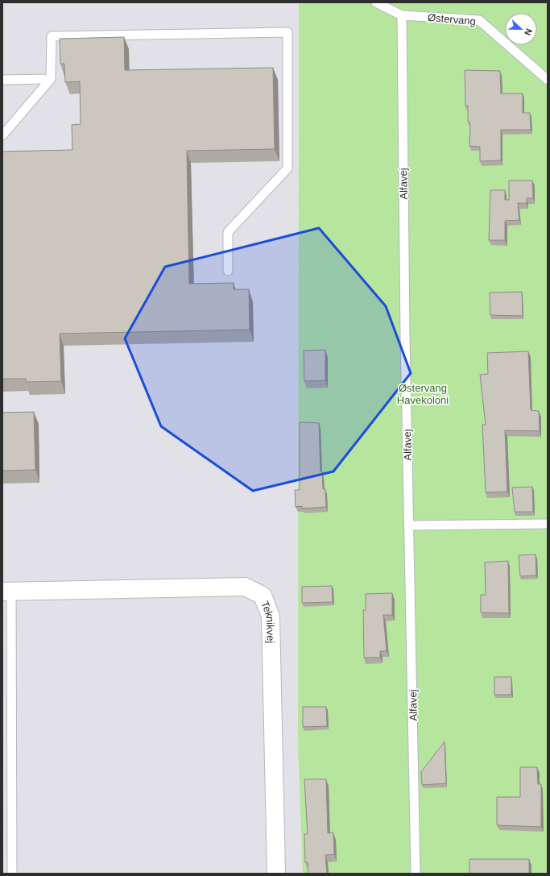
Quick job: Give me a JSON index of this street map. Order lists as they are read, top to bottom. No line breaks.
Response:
{"streets":{"street":["Teknikvej"],"lane":["Østervang","Alfavej"]},"crossings":[["Østervang","Alfavej"]],"parks":["Østervang Havekoloni"],"north":"right"}
